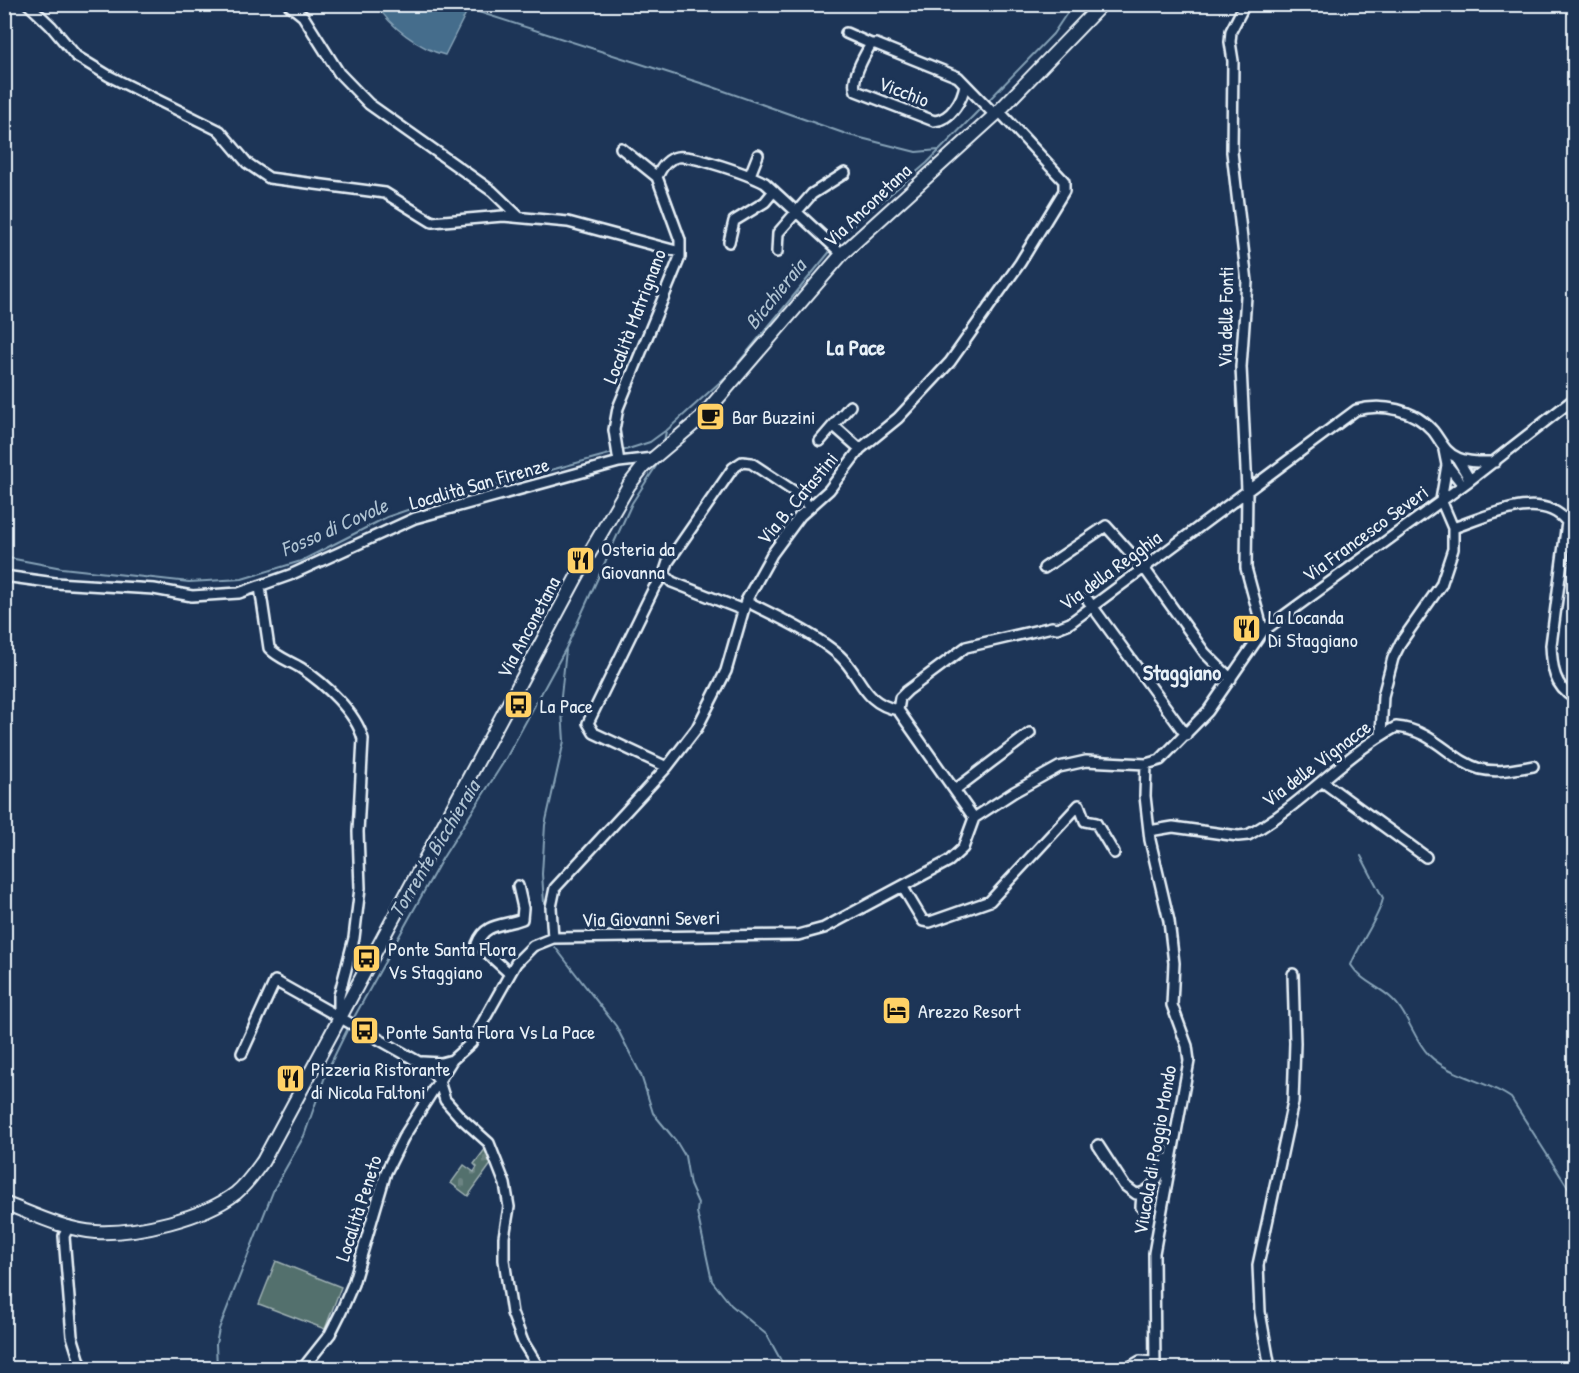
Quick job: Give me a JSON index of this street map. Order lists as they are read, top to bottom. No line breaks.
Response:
{"streets":{"main road":["Via Anconetana"],"street":["Vicchio","Località Matrignano","Via delle Fonti","Località San Firenze","Via B. Catastini","Via Francesco Severi","Via della Regghia","Via delle Vignacce","Via Giovanni Severi","Viucola di Poggio Mondo","Località Peneto"]},"crossings":[["Vicchio","Via Anconetana"],["Vicchio","Via B. Catastini"],["Via Anconetana","Località San Firenze"],["Via Anconetana","Via B. Catastini"],["Località Matrignano","Località San Firenze"],["Via delle Fonti","Via Francesco Severi"],["Via delle Fonti","Via della Regghia"],["Via B. Catastini","Via Giovanni Severi"],["Via Francesco Severi","Via della Regghia"],["Via Francesco Severi","Viucola di Poggio Mondo"],["Via delle Vignacce","Viucola di Poggio Mondo"],["Via Giovanni Severi","Località Peneto"]],"districts":["La Pace","Staggiano"],"water":["Bicchieraia","Fosso di Covole","Torrente Bicchieraia"],"places":{"cafe":["Bar Buzzini"],"restaurant":["Osteria da Giovanna","La Locanda Di Staggiano","Pizzeria Ristorante di Nicola Faltoni"],"bus stop":["La Pace","Ponte Santa Flora Vs Staggiano","Ponte Santa Flora Vs La Pace"],"hotel":["Arezzo Resort"]}}
